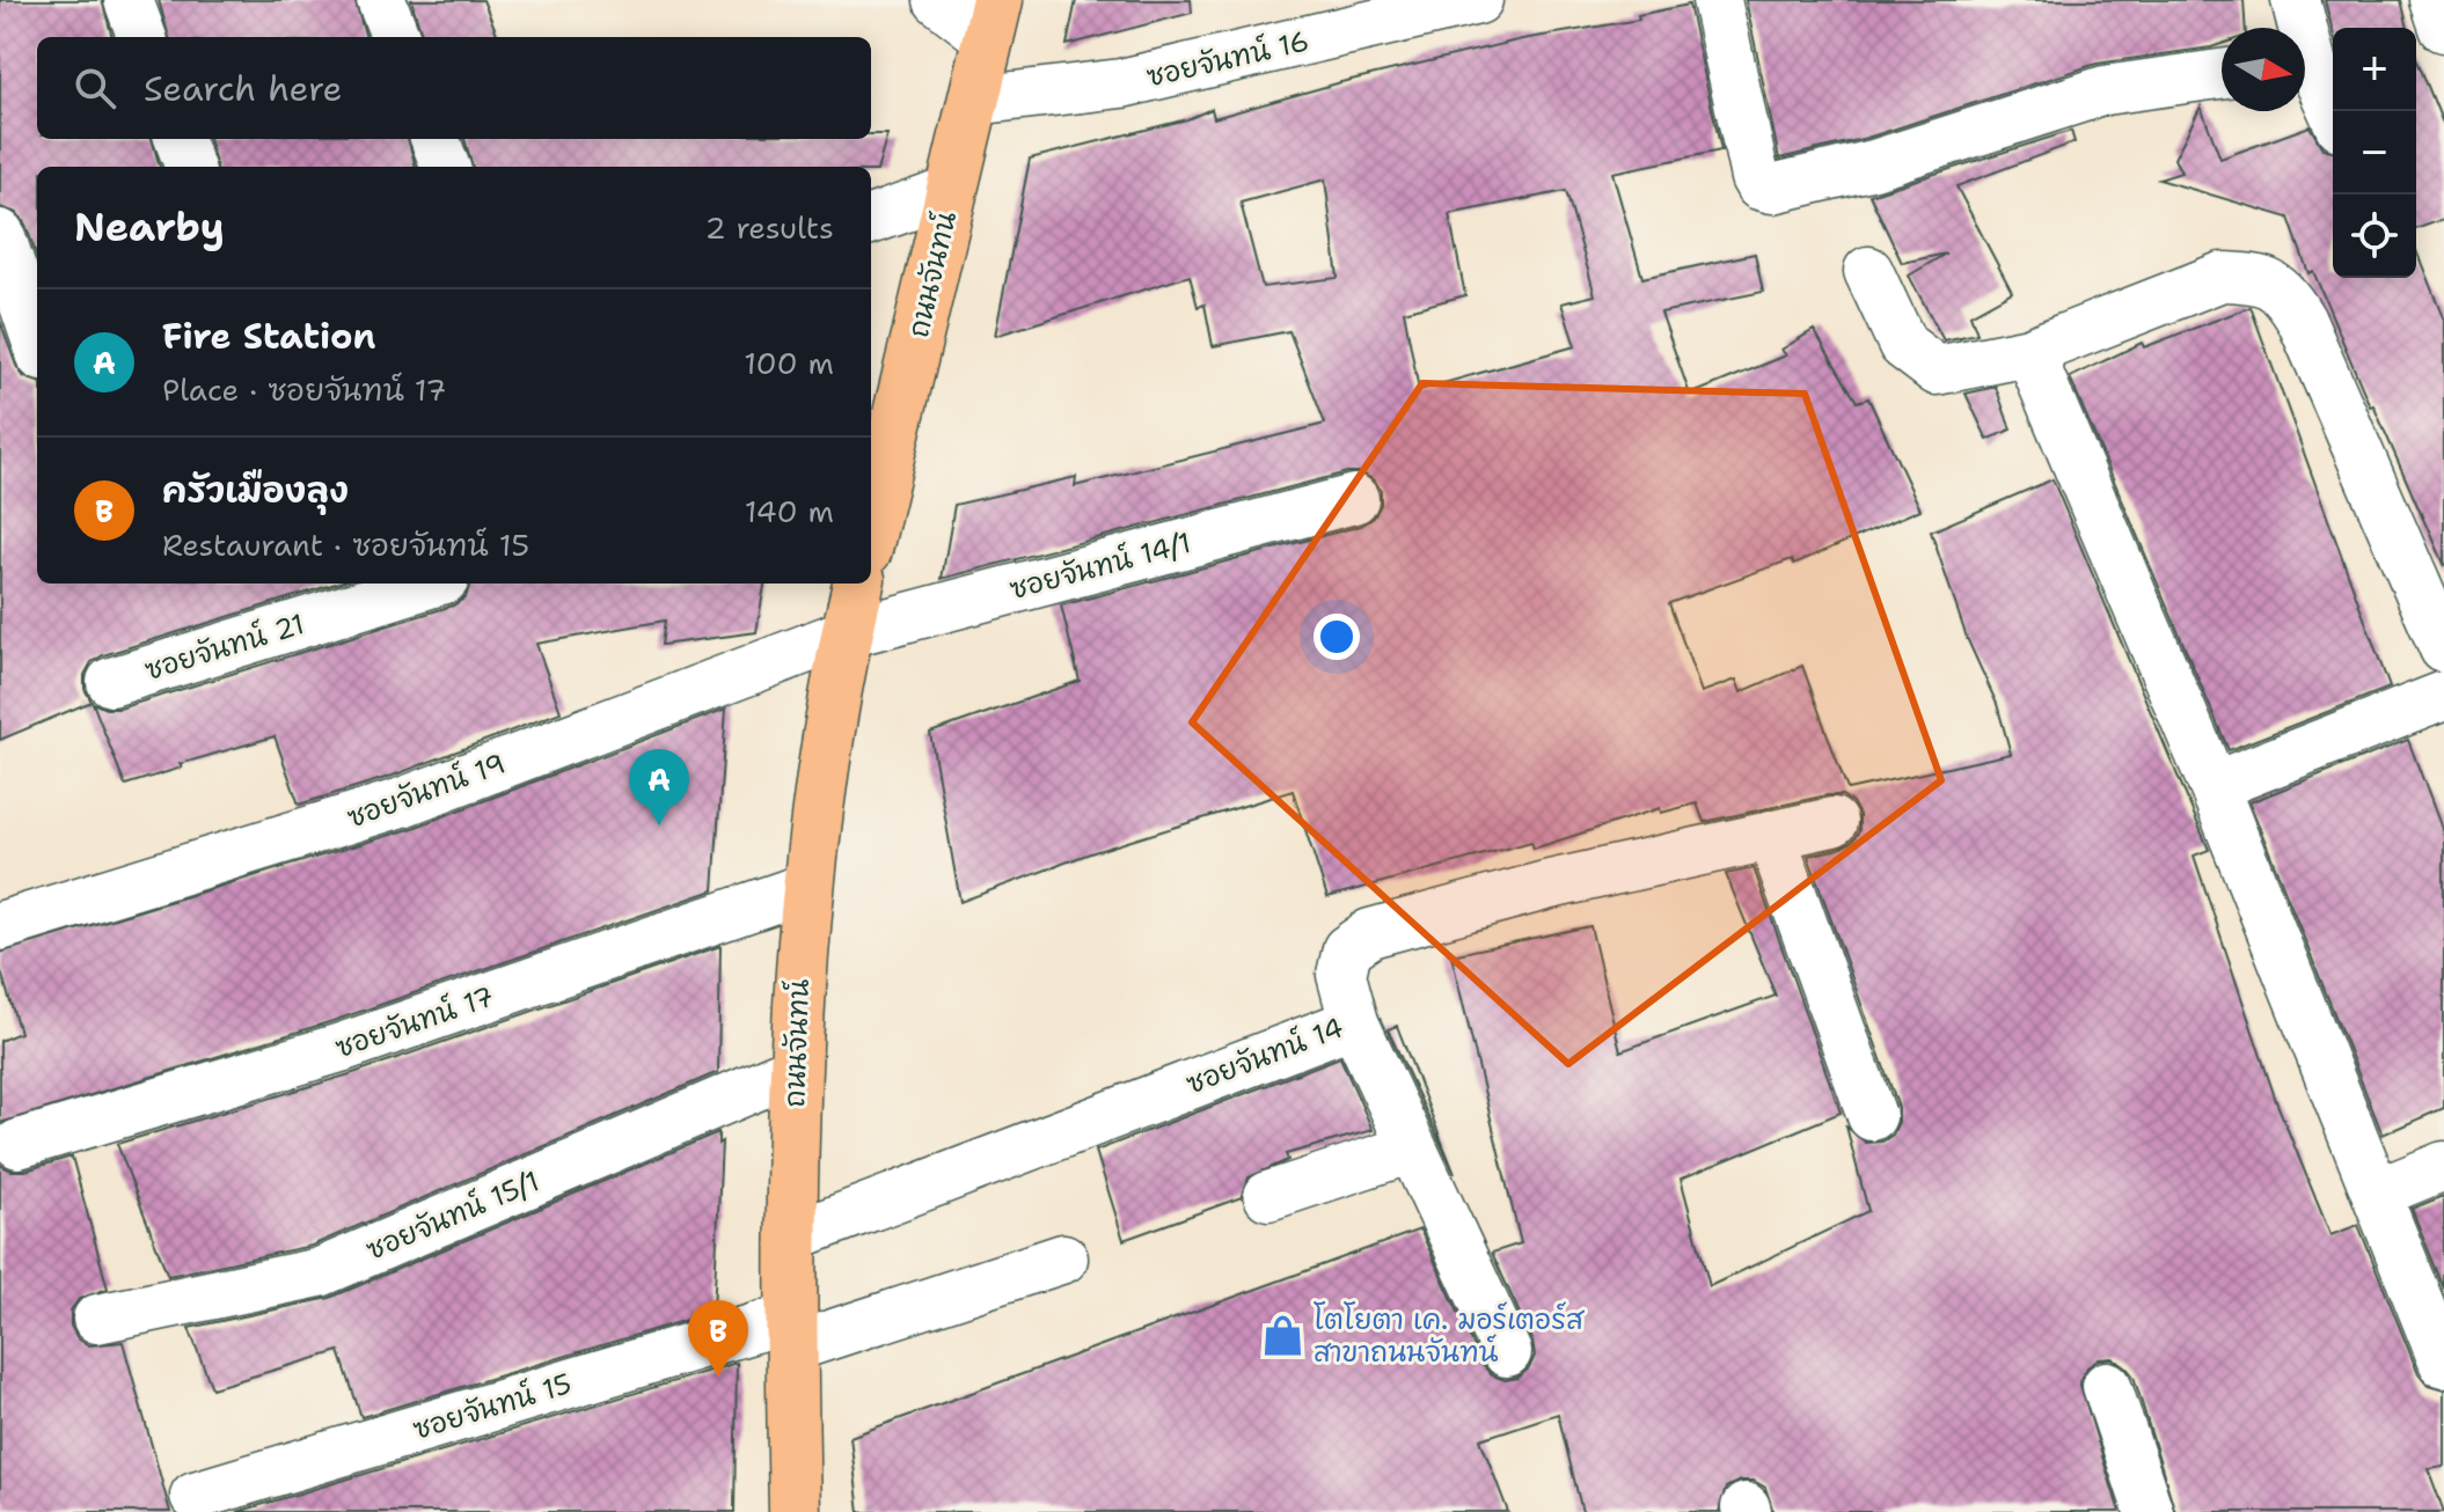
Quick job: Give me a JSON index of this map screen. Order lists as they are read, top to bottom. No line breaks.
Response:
{"streets":{"main road":["ถนนจันทน์"],"street":["ซอยจันทน์ 16","ซอยจันทน์ 14/1","ซอยจันทน์ 21","ซอยจันทน์ 19","ซอยจันทน์ 17","ซอยจันทน์ 14","ซอยจันทน์ 15/1","ซอยจันทน์ 15"]},"crossings":[["ซอยจันทน์ 16","ถนนจันทน์"],["ถนนจันทน์","ซอยจันทน์ 14/1"],["ถนนจันทน์","ซอยจันทน์ 19"],["ถนนจันทน์","ซอยจันทน์ 17"],["ถนนจันทน์","ซอยจันทน์ 14"],["ถนนจันทน์","ซอยจันทน์ 15/1"],["ถนนจันทน์","ซอยจันทน์ 15"],["ซอยจันทน์ 14/1","ซอยจันทน์ 19"]],"places":{"shop":["โตโยตา เค. มอร์เตอร์ส สาขาถนนจันทน์"]},"north":"right","page":{"map_buttons":["+","−"],"search":"Search here","heading":["Nearby","2 results"],"list":[{"mark":"A","name":"Fire Station","note":"Place · ซอยจันทน์ 17","value":"100 m"},{"mark":"B","name":"ครัวเมืองลุง","note":"Restaurant · ซอยจันทน์ 15","value":"140 m"}],"pins":["A","B"]}}
